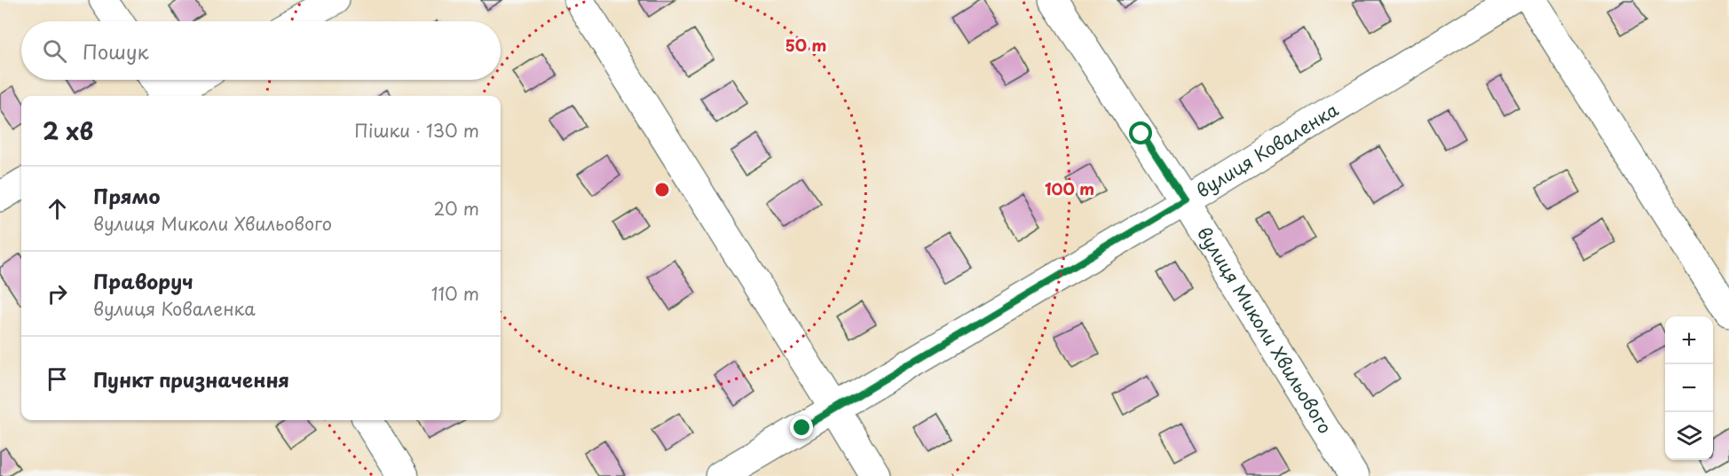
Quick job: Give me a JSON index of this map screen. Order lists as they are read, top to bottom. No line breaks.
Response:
{"streets":{"street":["вулиця Коваленка","вулиця Миколи Хвильового"]},"crossings":[["вулиця Коваленка","вулиця Миколи Хвильового"]],"page":{"search":"Пошук","heading":["2 хв","Пішки · 130 m"],"list":[["Прямо","вулиця Миколи Хвильового","20 m"],["Праворуч","вулиця Коваленка","110 m"],"Пункт призначення"],"map_buttons":["+","−"]},"rings":["50 m","100 m"]}
